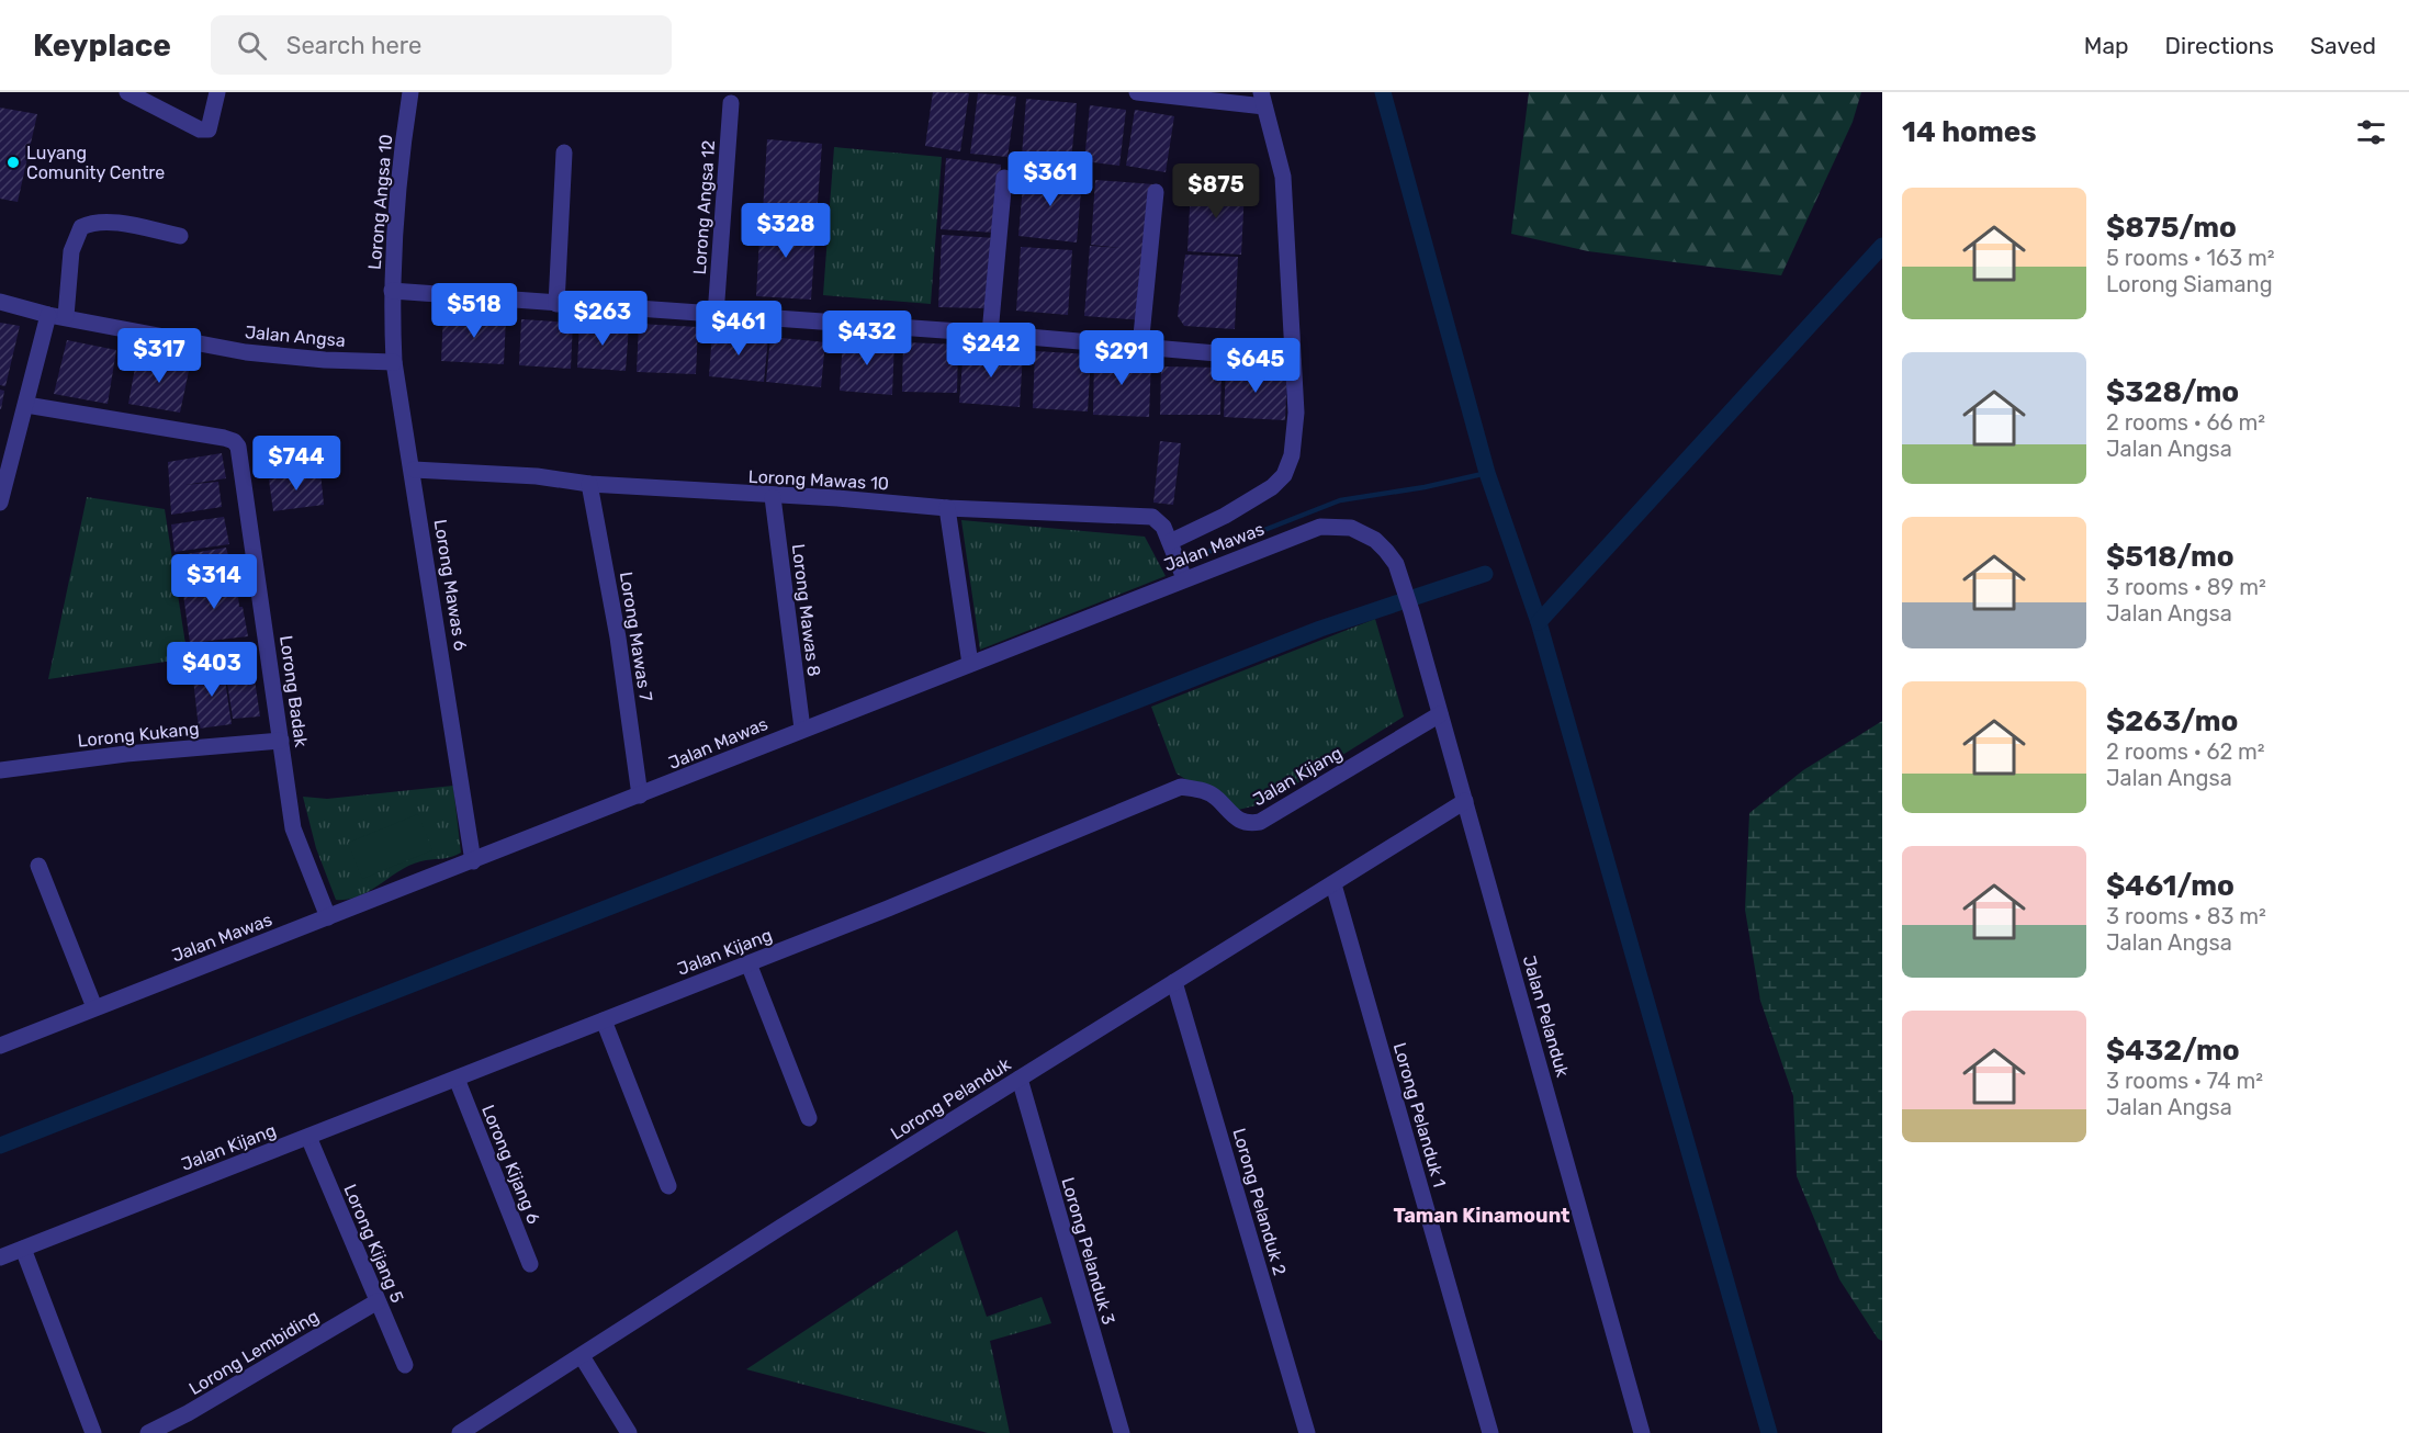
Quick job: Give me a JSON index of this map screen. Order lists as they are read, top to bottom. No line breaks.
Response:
{"streets":{"street":["Lorong Angsa 10","Lorong Angsa 12","Jalan Angsa","Lorong Mawas 10","Jalan Mawas","Lorong Mawas 6","Lorong Mawas 8","Lorong Mawas 7","Lorong Badak","Lorong Kukang","Jalan Kijang","Jalan Pelanduk","Lorong Pelanduk","Lorong Pelanduk 1","Lorong Kijang 6","Lorong Pelanduk 2","Lorong Kijang 5","Lorong Pelanduk 3","Lorong Lembiding"]},"crossings":[["Lorong Angsa 10","Lorong Mawas 6"],["Jalan Angsa","Lorong Mawas 6"],["Lorong Mawas 10","Jalan Mawas"],["Lorong Mawas 10","Lorong Mawas 6"],["Lorong Mawas 10","Lorong Mawas 8"],["Lorong Mawas 10","Lorong Mawas 7"],["Jalan Mawas","Lorong Mawas 6"],["Jalan Mawas","Lorong Mawas 8"],["Jalan Mawas","Lorong Mawas 7"],["Jalan Mawas","Lorong Badak"],["Jalan Mawas","Jalan Pelanduk"],["Lorong Badak","Lorong Kukang"],["Jalan Kijang","Jalan Pelanduk"],["Jalan Kijang","Lorong Kijang 6"],["Jalan Kijang","Lorong Kijang 5"],["Jalan Pelanduk","Lorong Pelanduk"],["Lorong Pelanduk","Lorong Pelanduk 1"],["Lorong Pelanduk","Lorong Pelanduk 2"],["Lorong Pelanduk","Lorong Pelanduk 3"],["Lorong Kijang 5","Lorong Lembiding"]],"districts":["Taman Kinamount"],"places":["Luyang Comunity Centre"],"page":{"header":"Keyplace","search":"Search here","nav":["Map","Directions","Saved"],"heading":"14 homes","price":["$361","$875","$328","$518","$263","$461","$432","$242","$317","$291","$645","$744","$314","$403"],"list":[{"name":"$875/mo","note":"5 rooms · 163 m² · Lorong Siamang"},{"name":"$328/mo","note":"2 rooms · 66 m² · Jalan Angsa"},{"name":"$518/mo","note":"3 rooms · 89 m² · Jalan Angsa"},{"name":"$263/mo","note":"2 rooms · 62 m² · Jalan Angsa"},{"name":"$461/mo","note":"3 rooms · 83 m² · Jalan Angsa"},{"name":"$432/mo","note":"3 rooms · 74 m² · Jalan Angsa"}]}}
